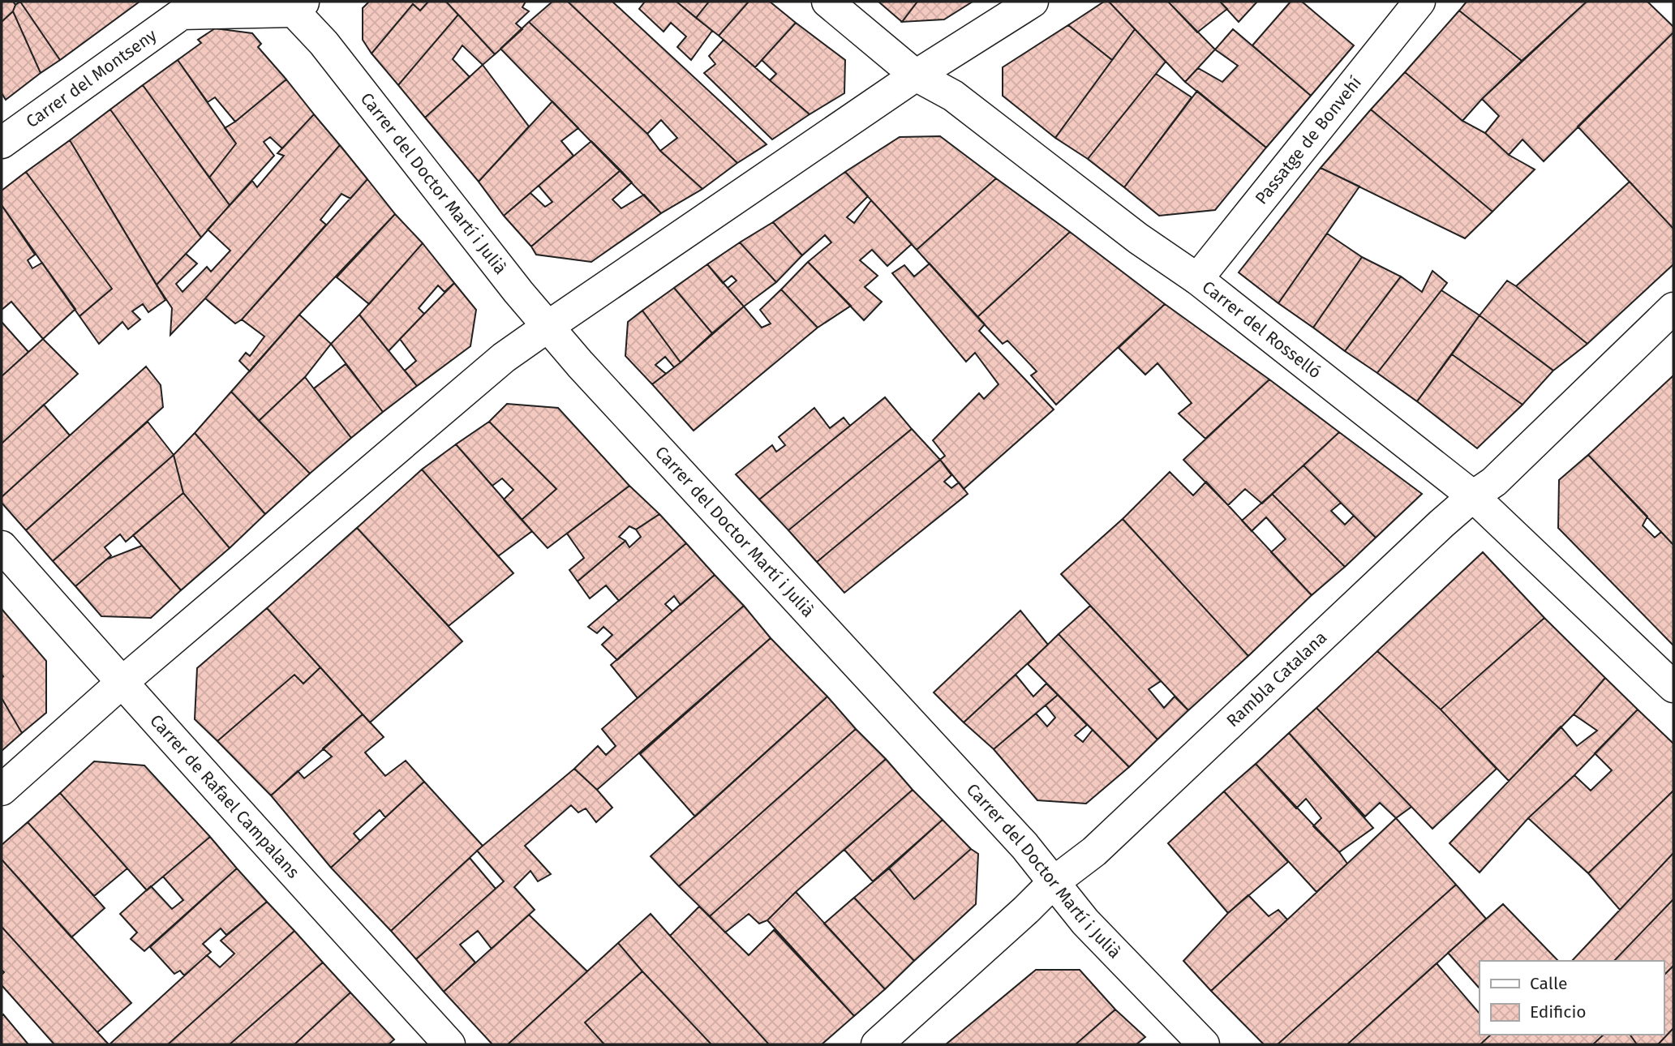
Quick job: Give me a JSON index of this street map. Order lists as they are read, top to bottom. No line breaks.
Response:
{"streets":{"street":["Carrer del Montseny","Passatge de Bonvehí","Carrer del Doctor Martí i Julià","Carrer del Rosselló","Rambla Catalana","Carrer de Rafael Campalans"]},"crossings":[["Carrer del Montseny","Carrer del Doctor Martí i Julià"],["Passatge de Bonvehí","Carrer del Rosselló"],["Carrer del Doctor Martí i Julià","Rambla Catalana"],["Carrer del Rosselló","Rambla Catalana"]],"legend":["Calle","Edificio"]}
